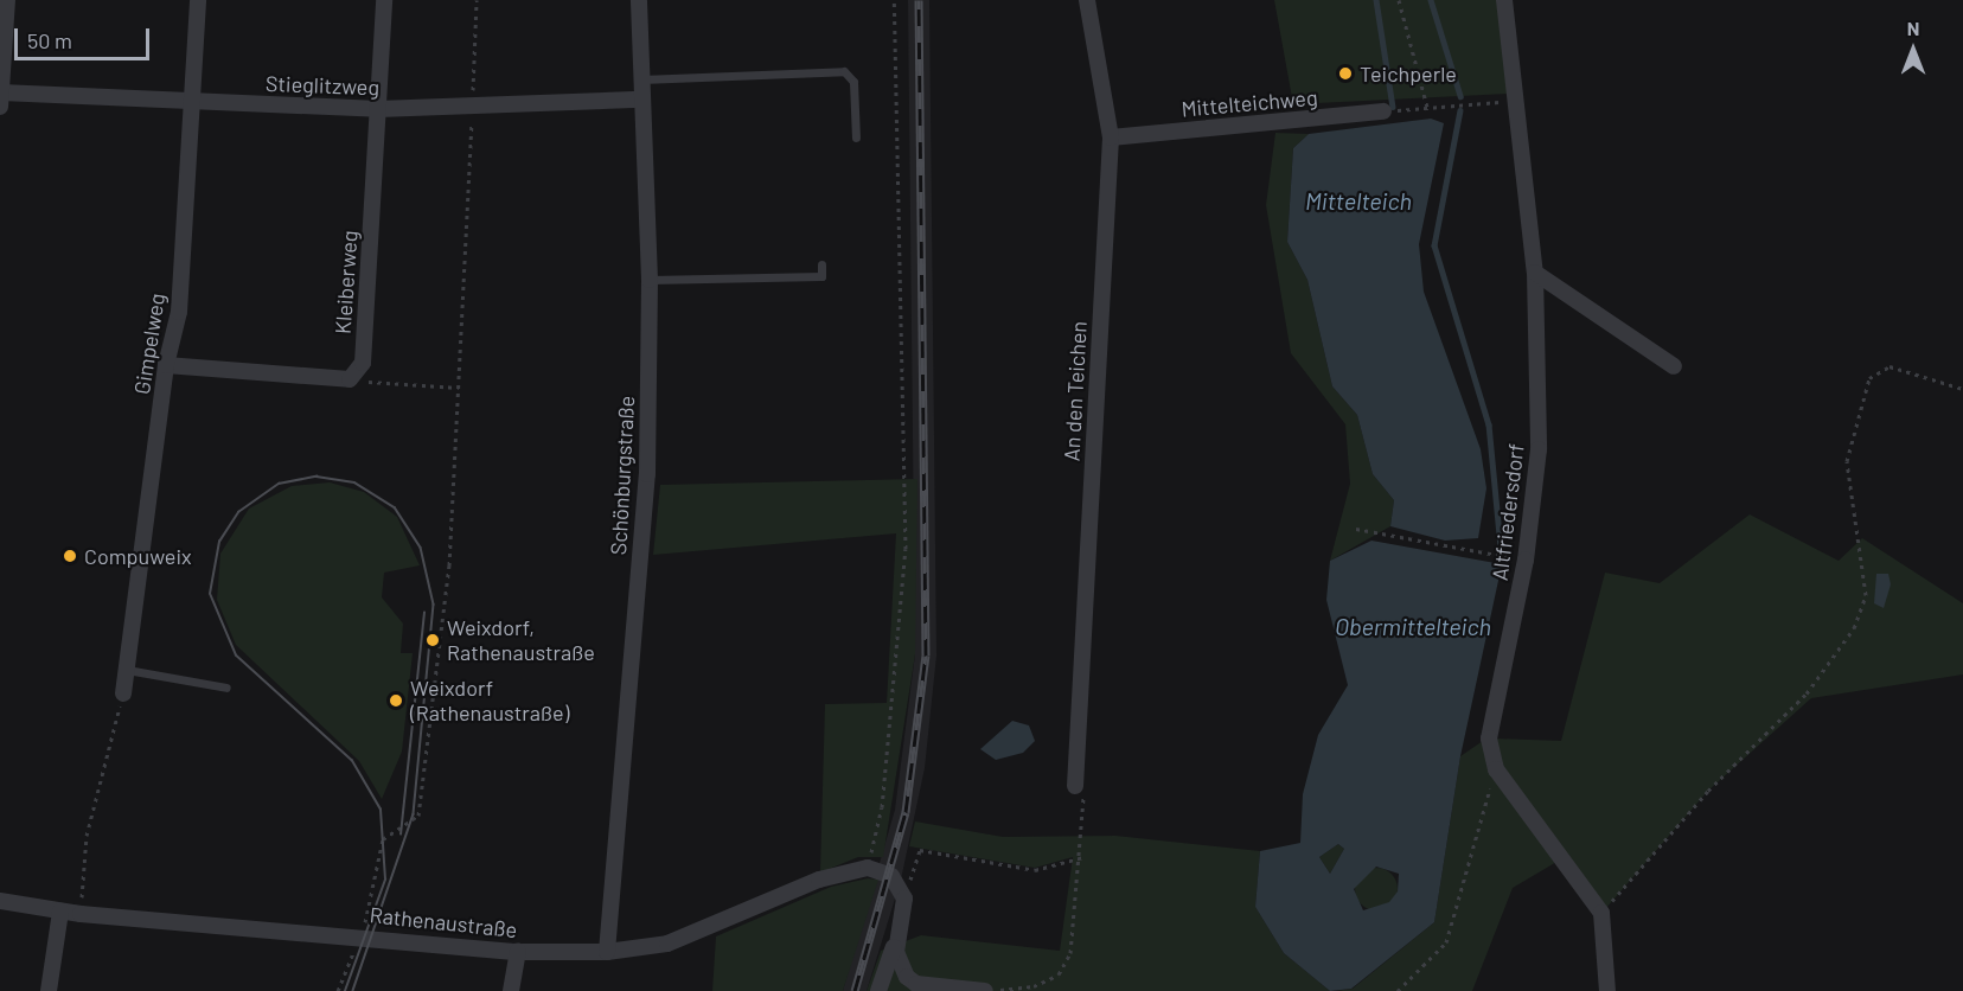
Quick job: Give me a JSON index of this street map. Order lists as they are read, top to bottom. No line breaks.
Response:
{"streets":{"street":["Stieglitzweg","Mittelteichweg","Kleiberweg","Gimpelweg","An den Teichen","Schönburgstraße","Altfriedersdorf","Rathenaustraße"]},"crossings":[["Stieglitzweg","Kleiberweg"],["Stieglitzweg","Gimpelweg"],["Stieglitzweg","Schönburgstraße"],["Mittelteichweg","An den Teichen"],["Schönburgstraße","Rathenaustraße"]],"water":["Mittelteich","Obermittelteich"],"places":["Teichperle","Compuweix","Weixdorf, Rathenaustraße","Weixdorf (Rathenaustraße)"],"scale_bar":"50 m","north":"top"}
